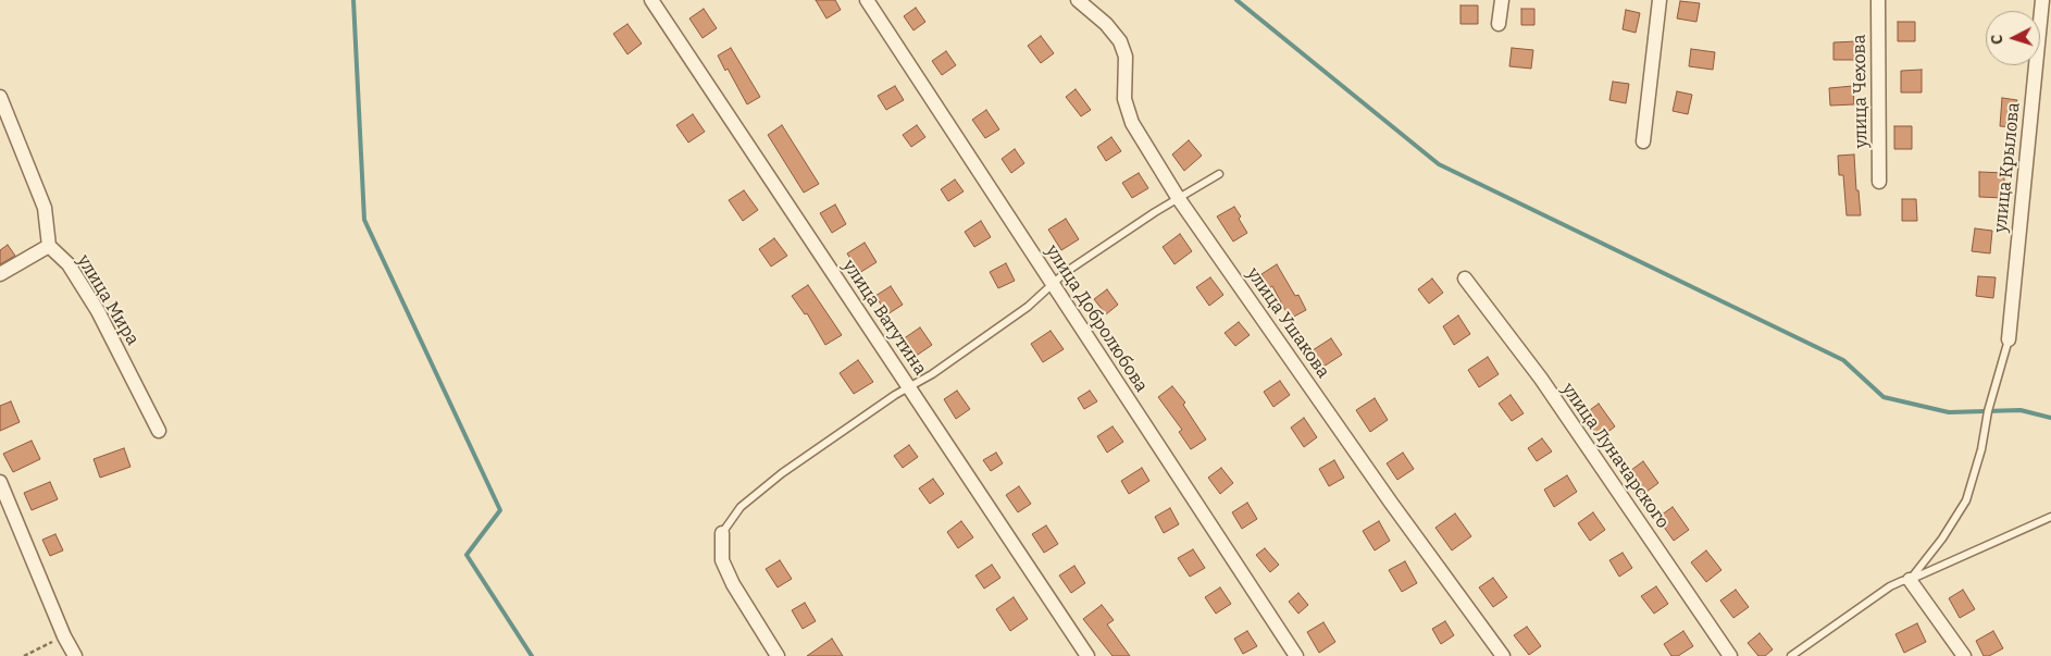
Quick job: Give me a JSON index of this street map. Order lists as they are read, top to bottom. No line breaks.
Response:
{"streets":{"street":["улица Чехова","улица Крылова","улица Мира","улица Ватутина","улица Добролюбова","улица Ушакова","улица Луначарского"]},"north":"left"}
